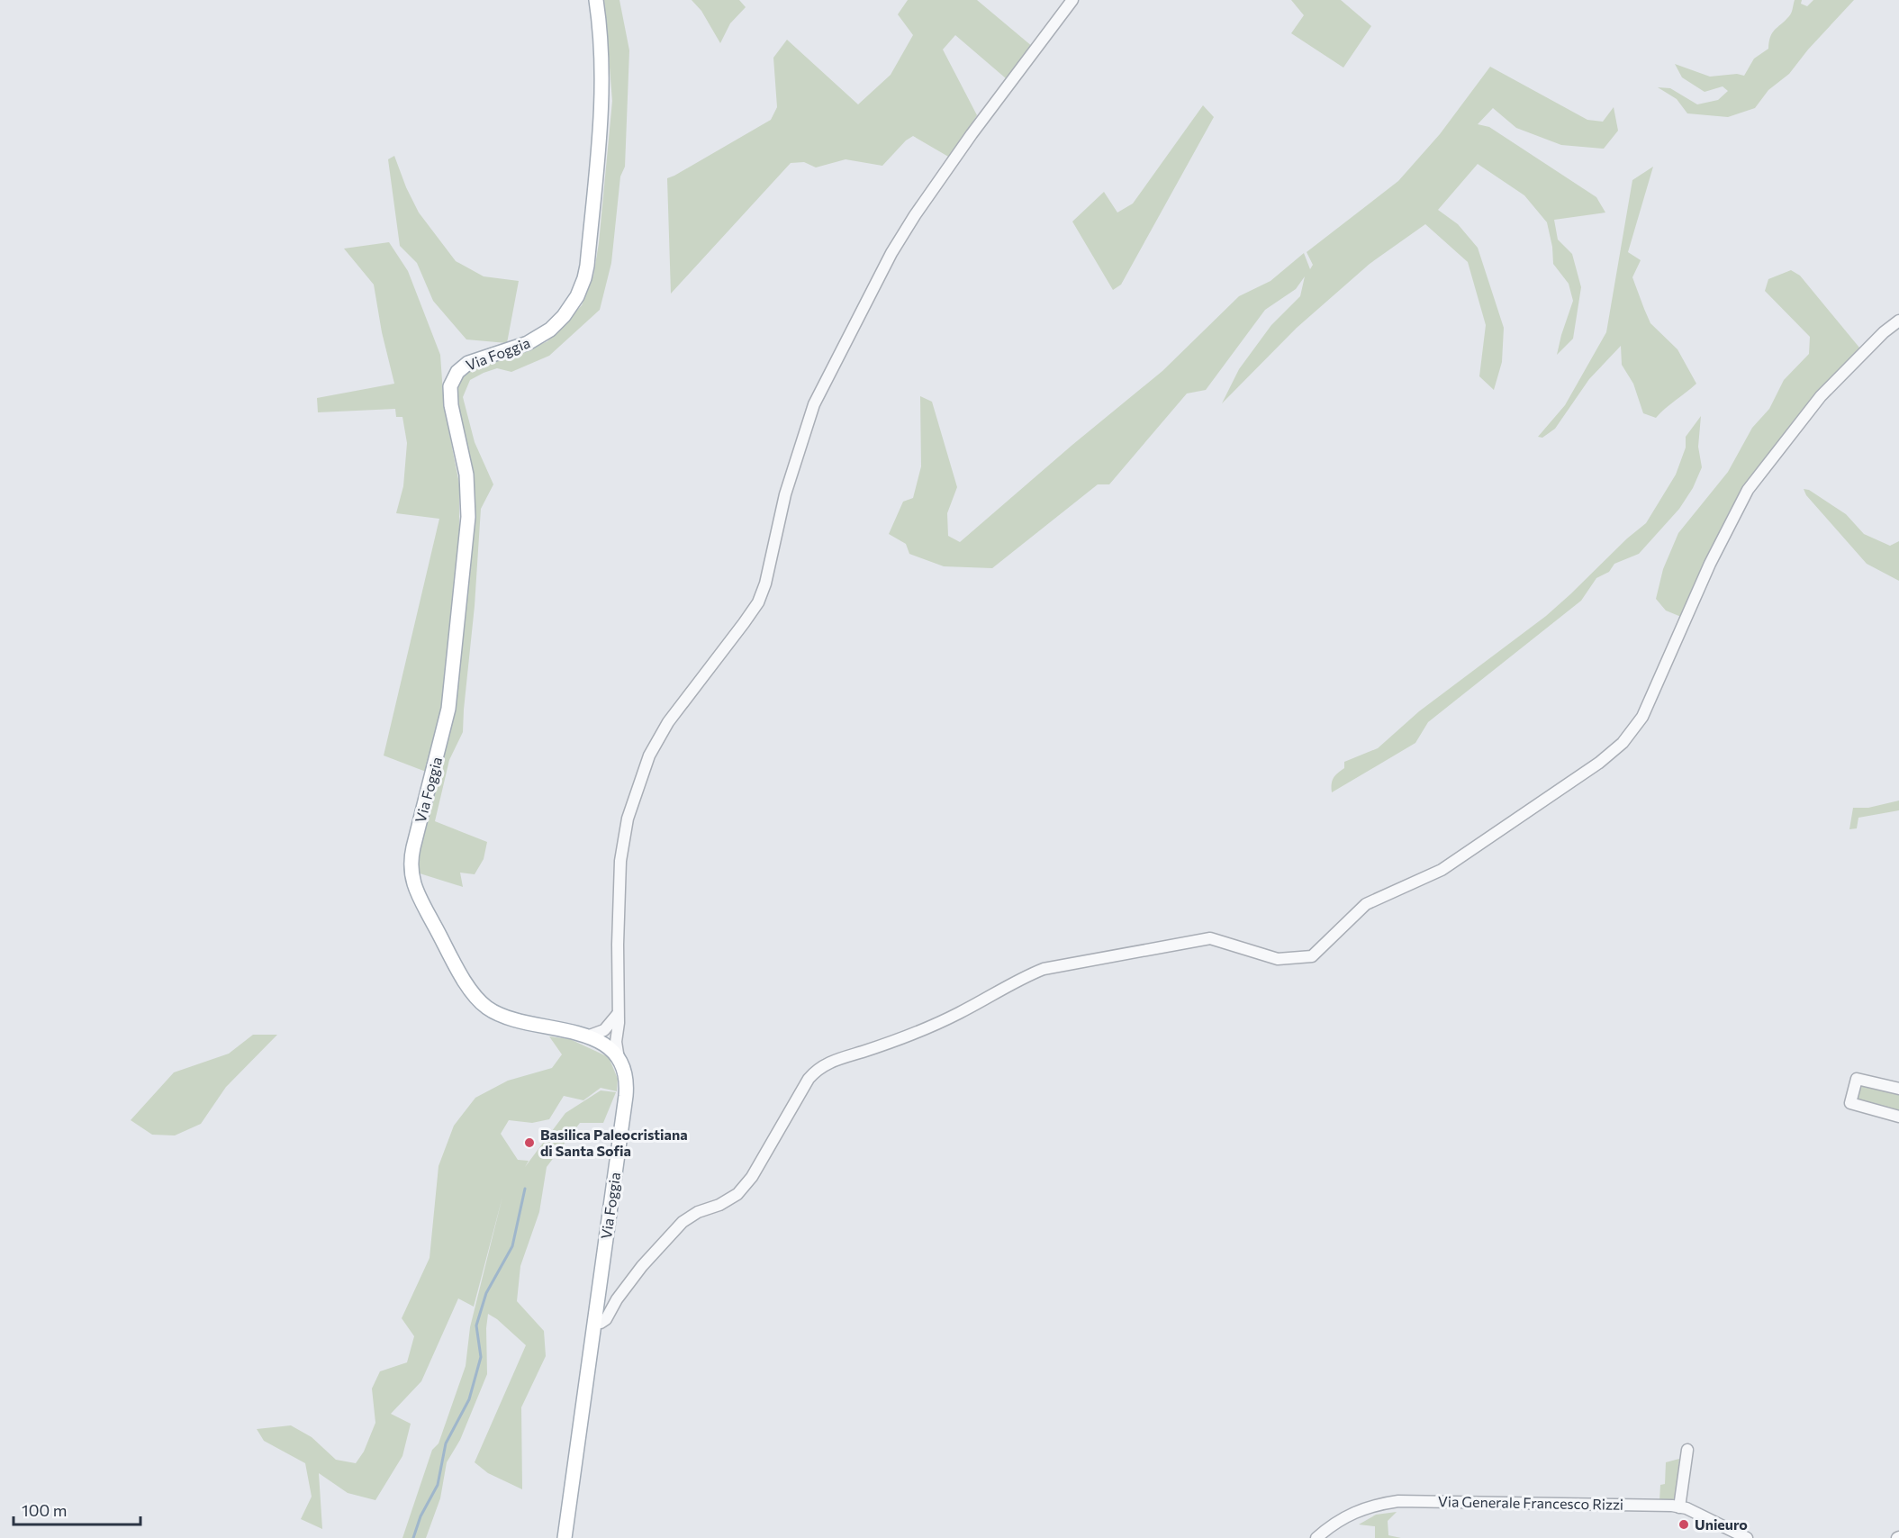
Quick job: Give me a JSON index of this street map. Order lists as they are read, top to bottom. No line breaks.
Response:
{"streets":{"main road":["Via Foggia"],"street":["Via Generale Francesco Rizzi"]},"places":["Basilica Paleocristiana di Santa Sofia","Unieuro"],"scale_bar":"100 m"}
